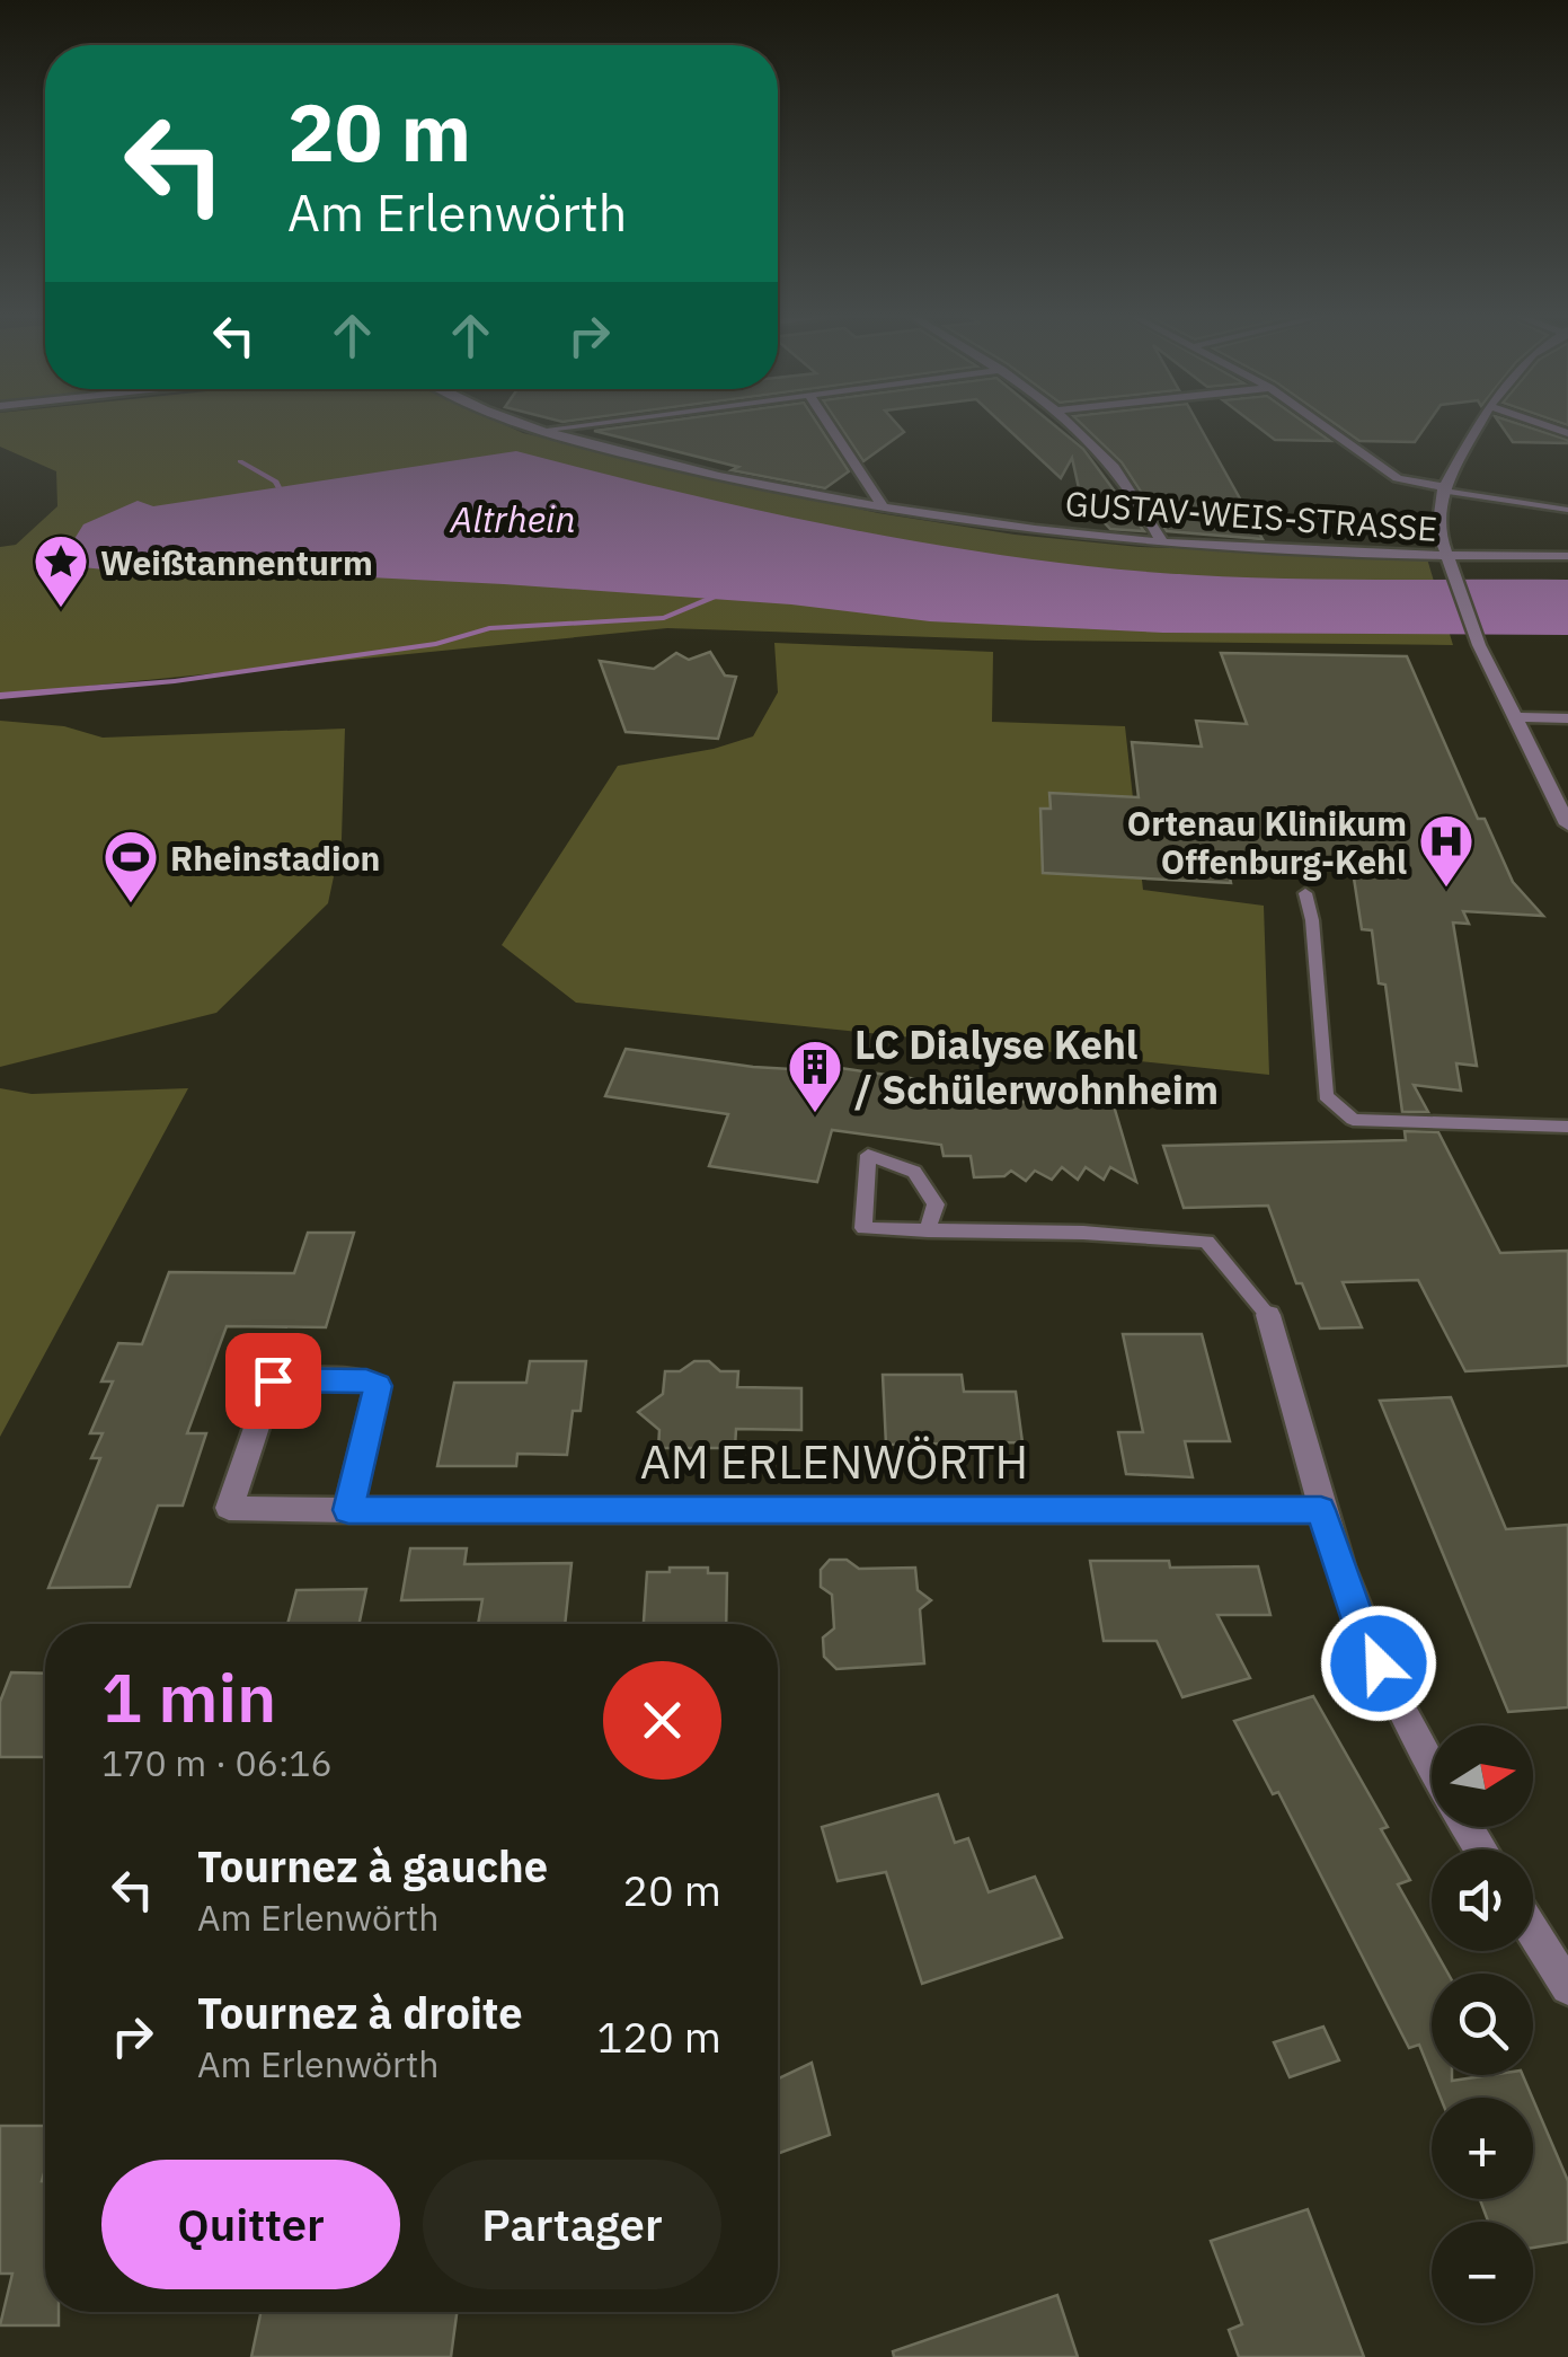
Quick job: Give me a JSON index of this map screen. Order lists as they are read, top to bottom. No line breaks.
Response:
{"streets":{"street":["GUSTAV-WEIS-STRASSE","AM ERLENWÖRTH"]},"water":["Altrhein"],"places":{"place":["Weißtannenturm"],"hospital":["Ortenau Klinikum Offenburg-Kehl"],"sports":["Rheinstadion"],"building":["LC Dialyse Kehl / Schülerwohnheim"]},"north":"right","page":{"turn":["20 m","Am Erlenwörth"],"heading":["1 min","170 m · 06:16"],"map_buttons":["+","−"],"list":[{"name":"Tournez à gauche","note":"Am Erlenwörth","value":"20 m"},{"name":"Tournez à droite","note":"Am Erlenwörth","value":"120 m"}],"buttons":["Quitter","Partager"]}}
